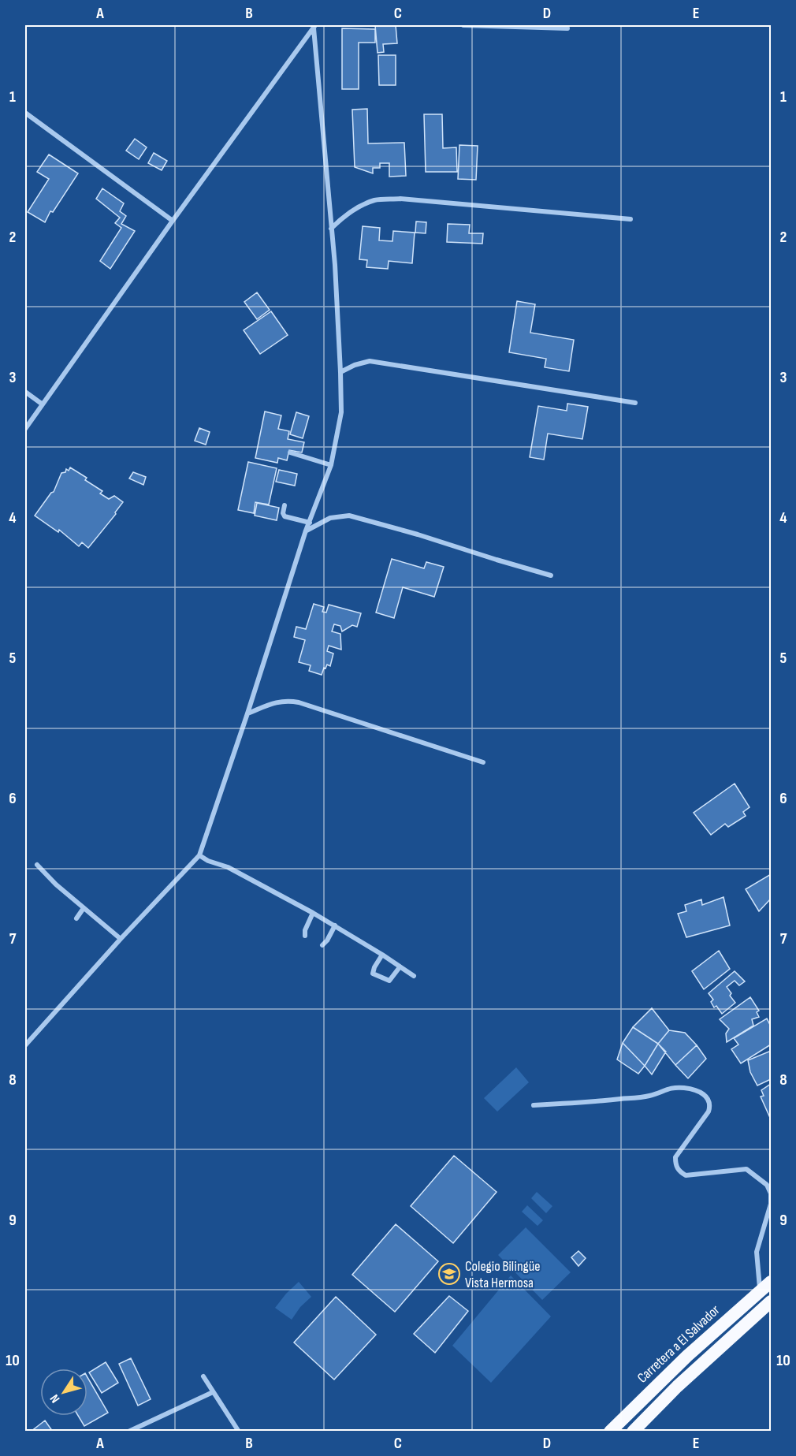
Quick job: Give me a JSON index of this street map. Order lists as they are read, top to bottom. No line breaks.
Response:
{"streets":{"highway":["Carretera a El Salvador"]},"places":{"school or university":["Colegio Bilingüe Vista Hermosa"]},"north":"bottom left","grid":{"columns":["A","B","C","D","E"],"rows":["1","2","3","4","5","6","7","8","9","10"]}}
